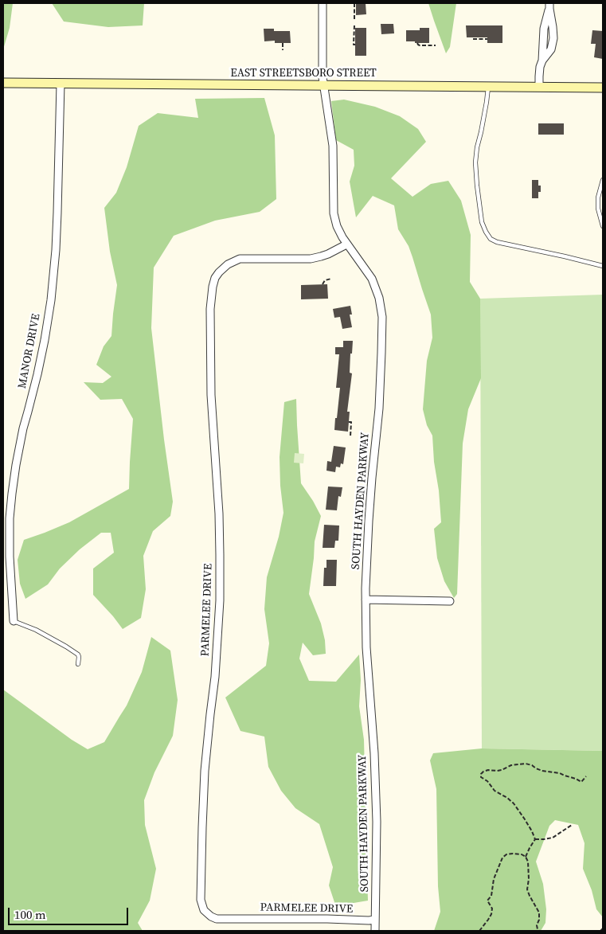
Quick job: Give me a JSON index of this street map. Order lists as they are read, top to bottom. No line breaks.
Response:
{"streets":{"main road":["EAST STREETSBORO STREET"],"street":["MANOR DRIVE","SOUTH HAYDEN PARKWAY","PARMELEE DRIVE"]},"crossings":[["EAST STREETSBORO STREET","MANOR DRIVE"],["EAST STREETSBORO STREET","SOUTH HAYDEN PARKWAY"],["SOUTH HAYDEN PARKWAY","PARMELEE DRIVE"]],"scale_bar":"100 m"}
